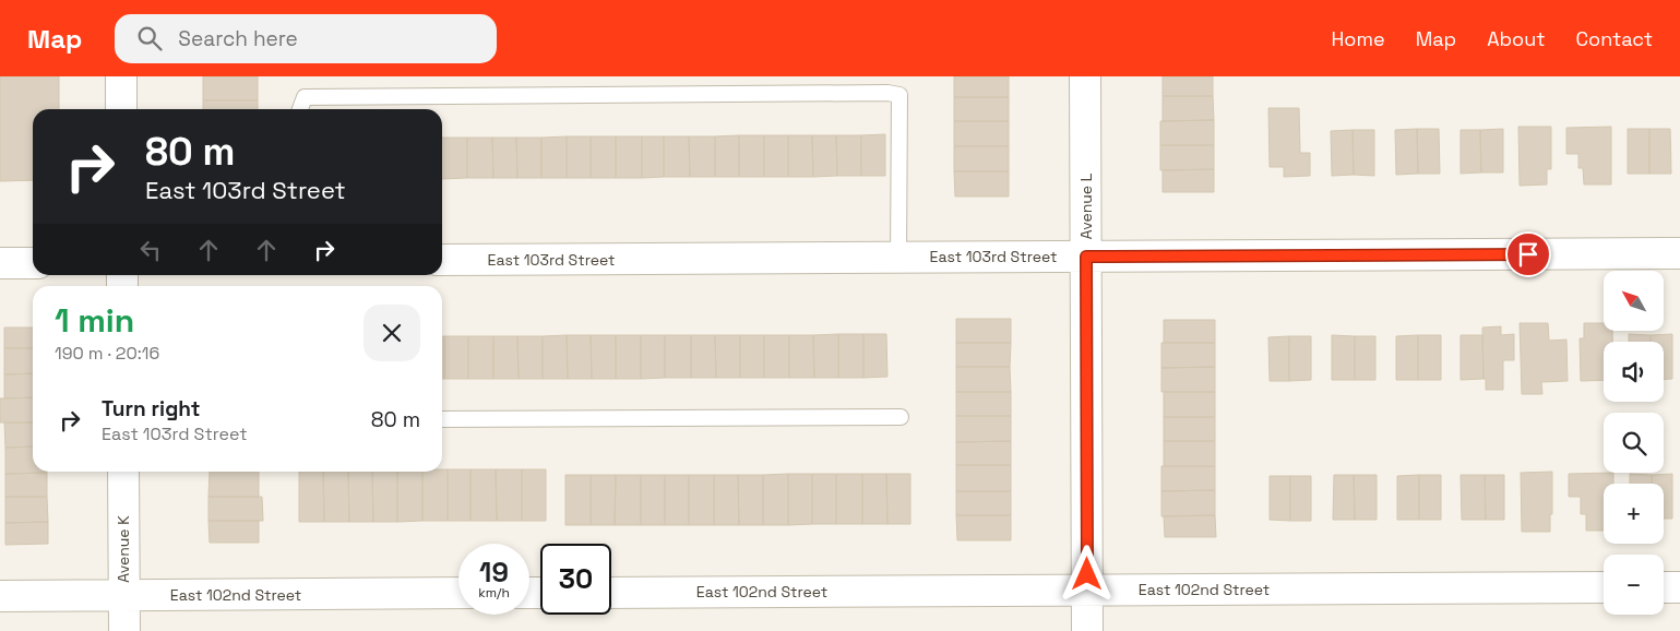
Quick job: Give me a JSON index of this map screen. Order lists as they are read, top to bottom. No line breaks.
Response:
{"streets":{"street":["Avenue L","East 103rd Street","Avenue K","East 102nd Street"]},"crossings":[["Avenue L","East 103rd Street"],["Avenue L","East 102nd Street"],["Avenue K","East 102nd Street"]],"north":"top left","page":{"header":"Map","search":"Search here","nav":["Home","Map","About","Contact"],"turn":["80 m","East 103rd Street"],"map_buttons":["+","−"],"heading":["1 min","190 m · 20:16"],"list":[{"name":"Turn right","note":"East 103rd Street","value":"80 m"}],"speed":"19 km/h","limit":"30"}}
